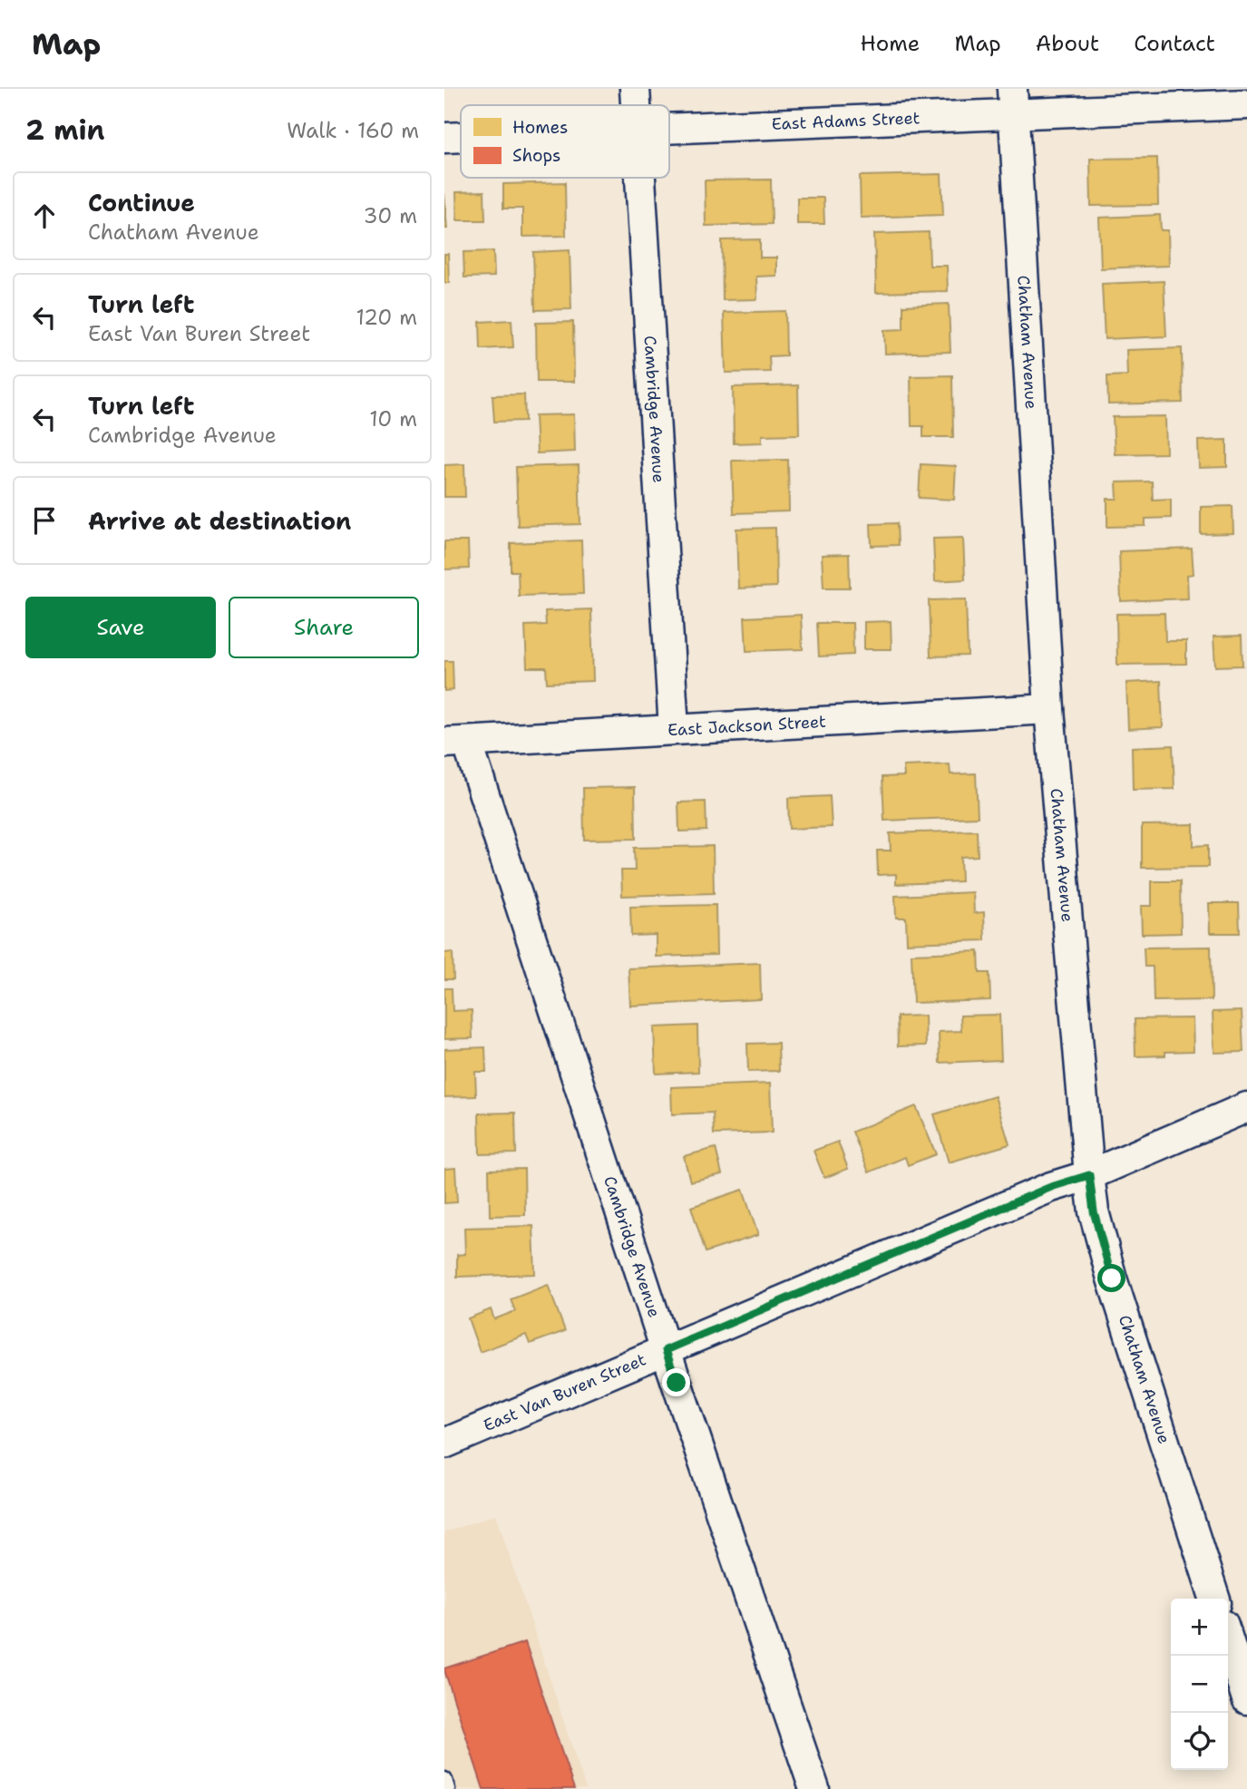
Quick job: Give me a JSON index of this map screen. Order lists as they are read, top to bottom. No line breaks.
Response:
{"streets":{"street":["East Adams Street","Chatham Avenue","Cambridge Avenue","East Jackson Street","East Van Buren Street"]},"crossings":[["East Adams Street","Chatham Avenue"],["Chatham Avenue","East Jackson Street"],["Chatham Avenue","East Van Buren Street"],["Cambridge Avenue","East Jackson Street"],["Cambridge Avenue","East Van Buren Street"]],"legend":["Homes","Shops"],"page":{"header":"Map","nav":["Home","Map","About","Contact"],"heading":["2 min","Walk · 160 m"],"list":[["Continue","Chatham Avenue","30 m"],["Turn left","East Van Buren Street","120 m"],["Turn left","Cambridge Avenue","10 m"],"Arrive at destination"],"buttons":["Save","Share"],"map_buttons":["+","−"]}}
